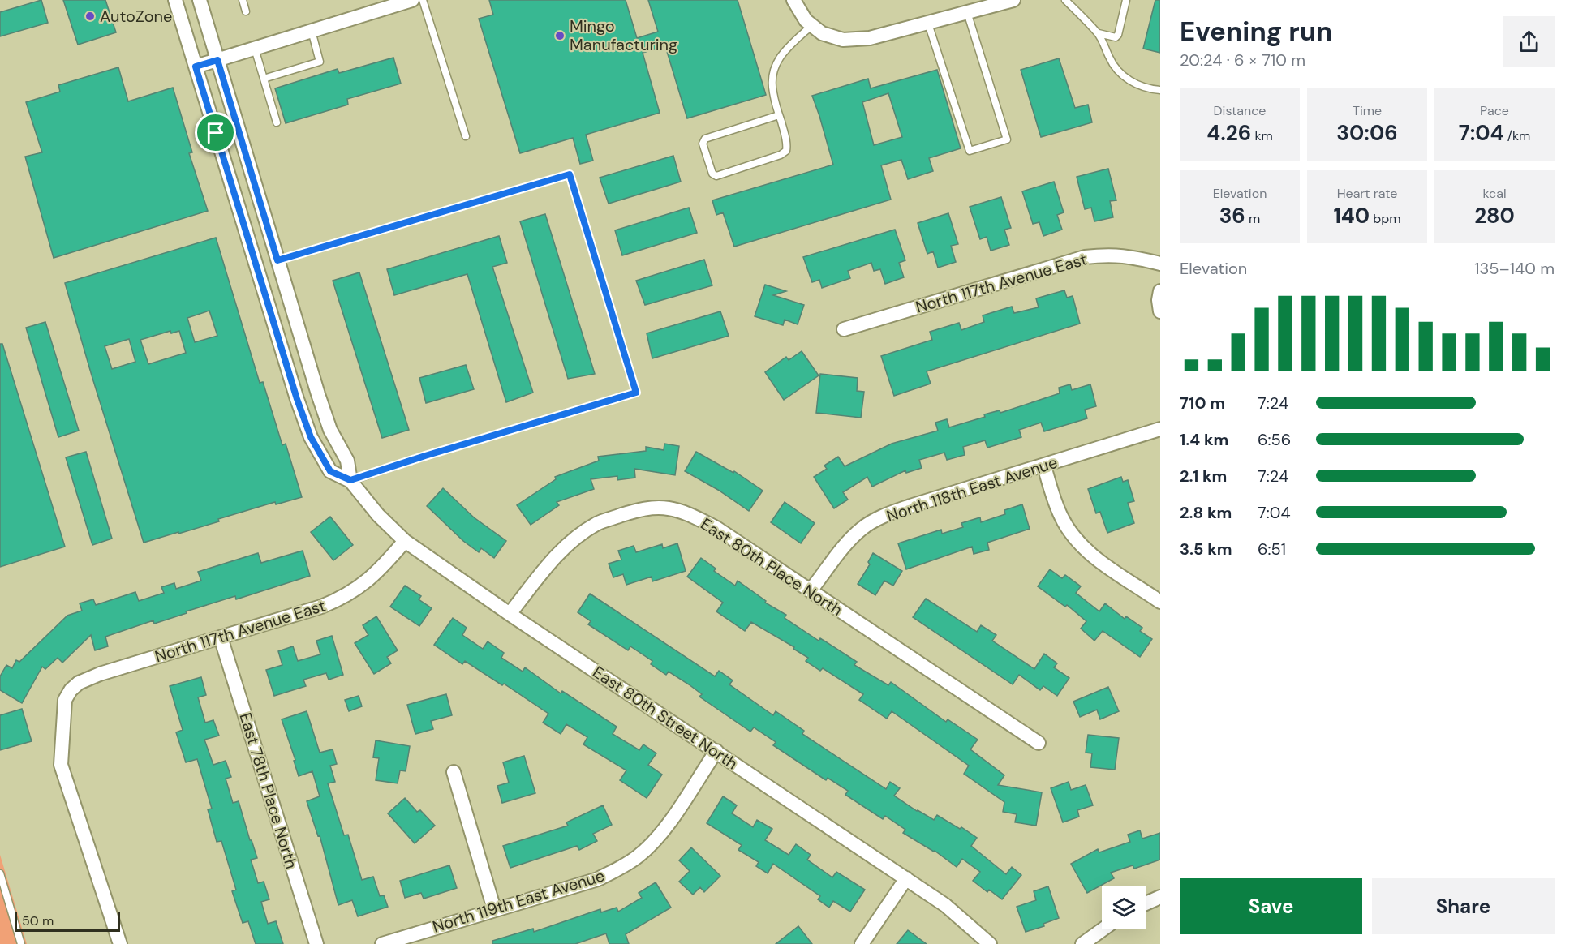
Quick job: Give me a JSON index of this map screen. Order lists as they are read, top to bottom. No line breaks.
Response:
{"streets":{"street":["North 117th Avenue East","North 118th East Avenue","East 80th Place North","East 80th Street North","East 78th Place North","North 119th East Avenue"]},"crossings":[["North 117th Avenue East","East 80th Street North"],["North 117th Avenue East","East 78th Place North"],["North 118th East Avenue","East 80th Place North"],["East 80th Place North","East 80th Street North"],["East 80th Street North","North 119th East Avenue"]],"places":["AutoZone","Mingo Manufacturing"],"scale_bar":"50 m","page":{"heading":["Evening run","20:24 · 6 × 710 m"],"stats":[["Distance","4.26 km"],["Time","30:06"],["Pace","7:04 /km"],["Elevation","36 m"],["Heart rate","140 bpm"],["kcal","280"]],"chart":["Elevation","135–140 m"],"list":[{"name":"710 m","note":"7:24"},{"name":"1.4 km","note":"6:56"},{"name":"2.1 km","note":"7:24"},{"name":"2.8 km","note":"7:04"},{"name":"3.5 km","note":"6:51"}],"buttons":["Save","Share"],"scale":"50 m"}}
